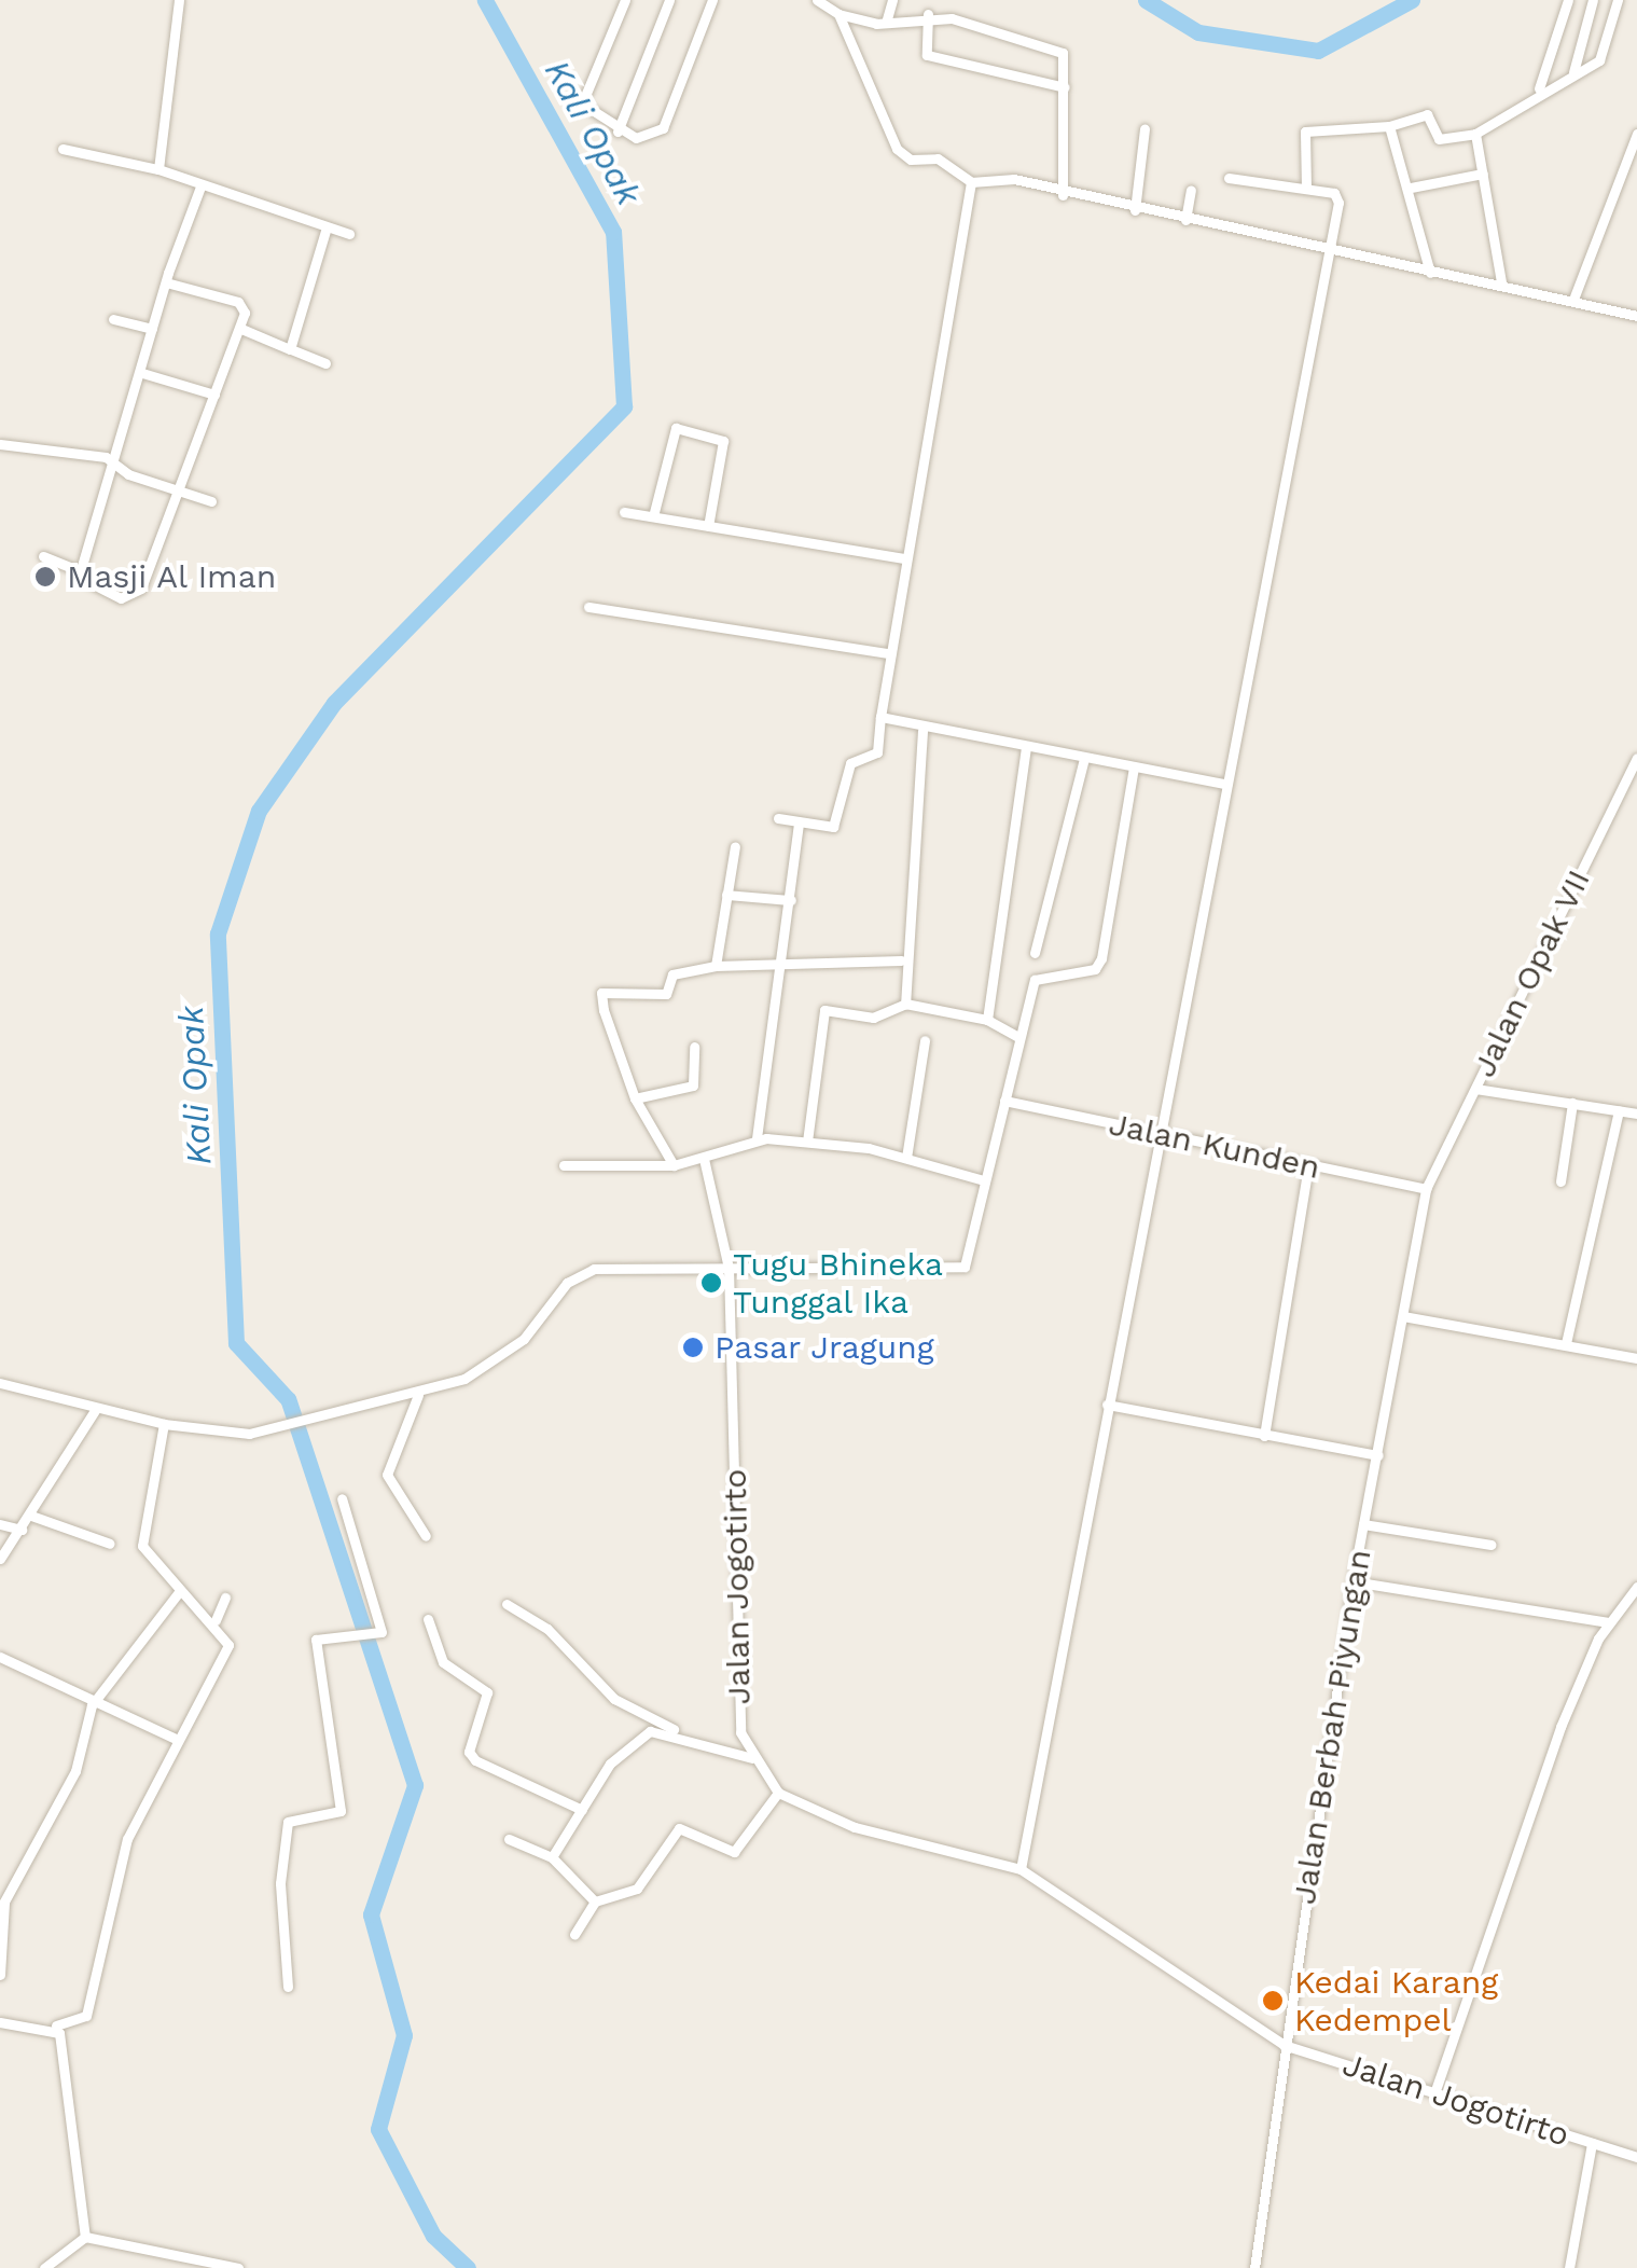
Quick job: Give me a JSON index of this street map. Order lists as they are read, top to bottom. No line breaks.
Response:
{"streets":{"street":["Jalan Opak VII","Jalan Kunden","Jalan Jogotirto","Jalan Berbah Piyungan"]},"crossings":[["Jalan Opak VII","Jalan Kunden"],["Jalan Opak VII","Jalan Berbah Piyungan"],["Jalan Kunden","Jalan Berbah Piyungan"],["Jalan Jogotirto","Jalan Berbah Piyungan"]],"water":["Kali Opak"],"places":["Masji Al Iman","Tugu Bhineka Tunggal Ika","Pasar Jragung","Kedai Karang Kedempel"]}
